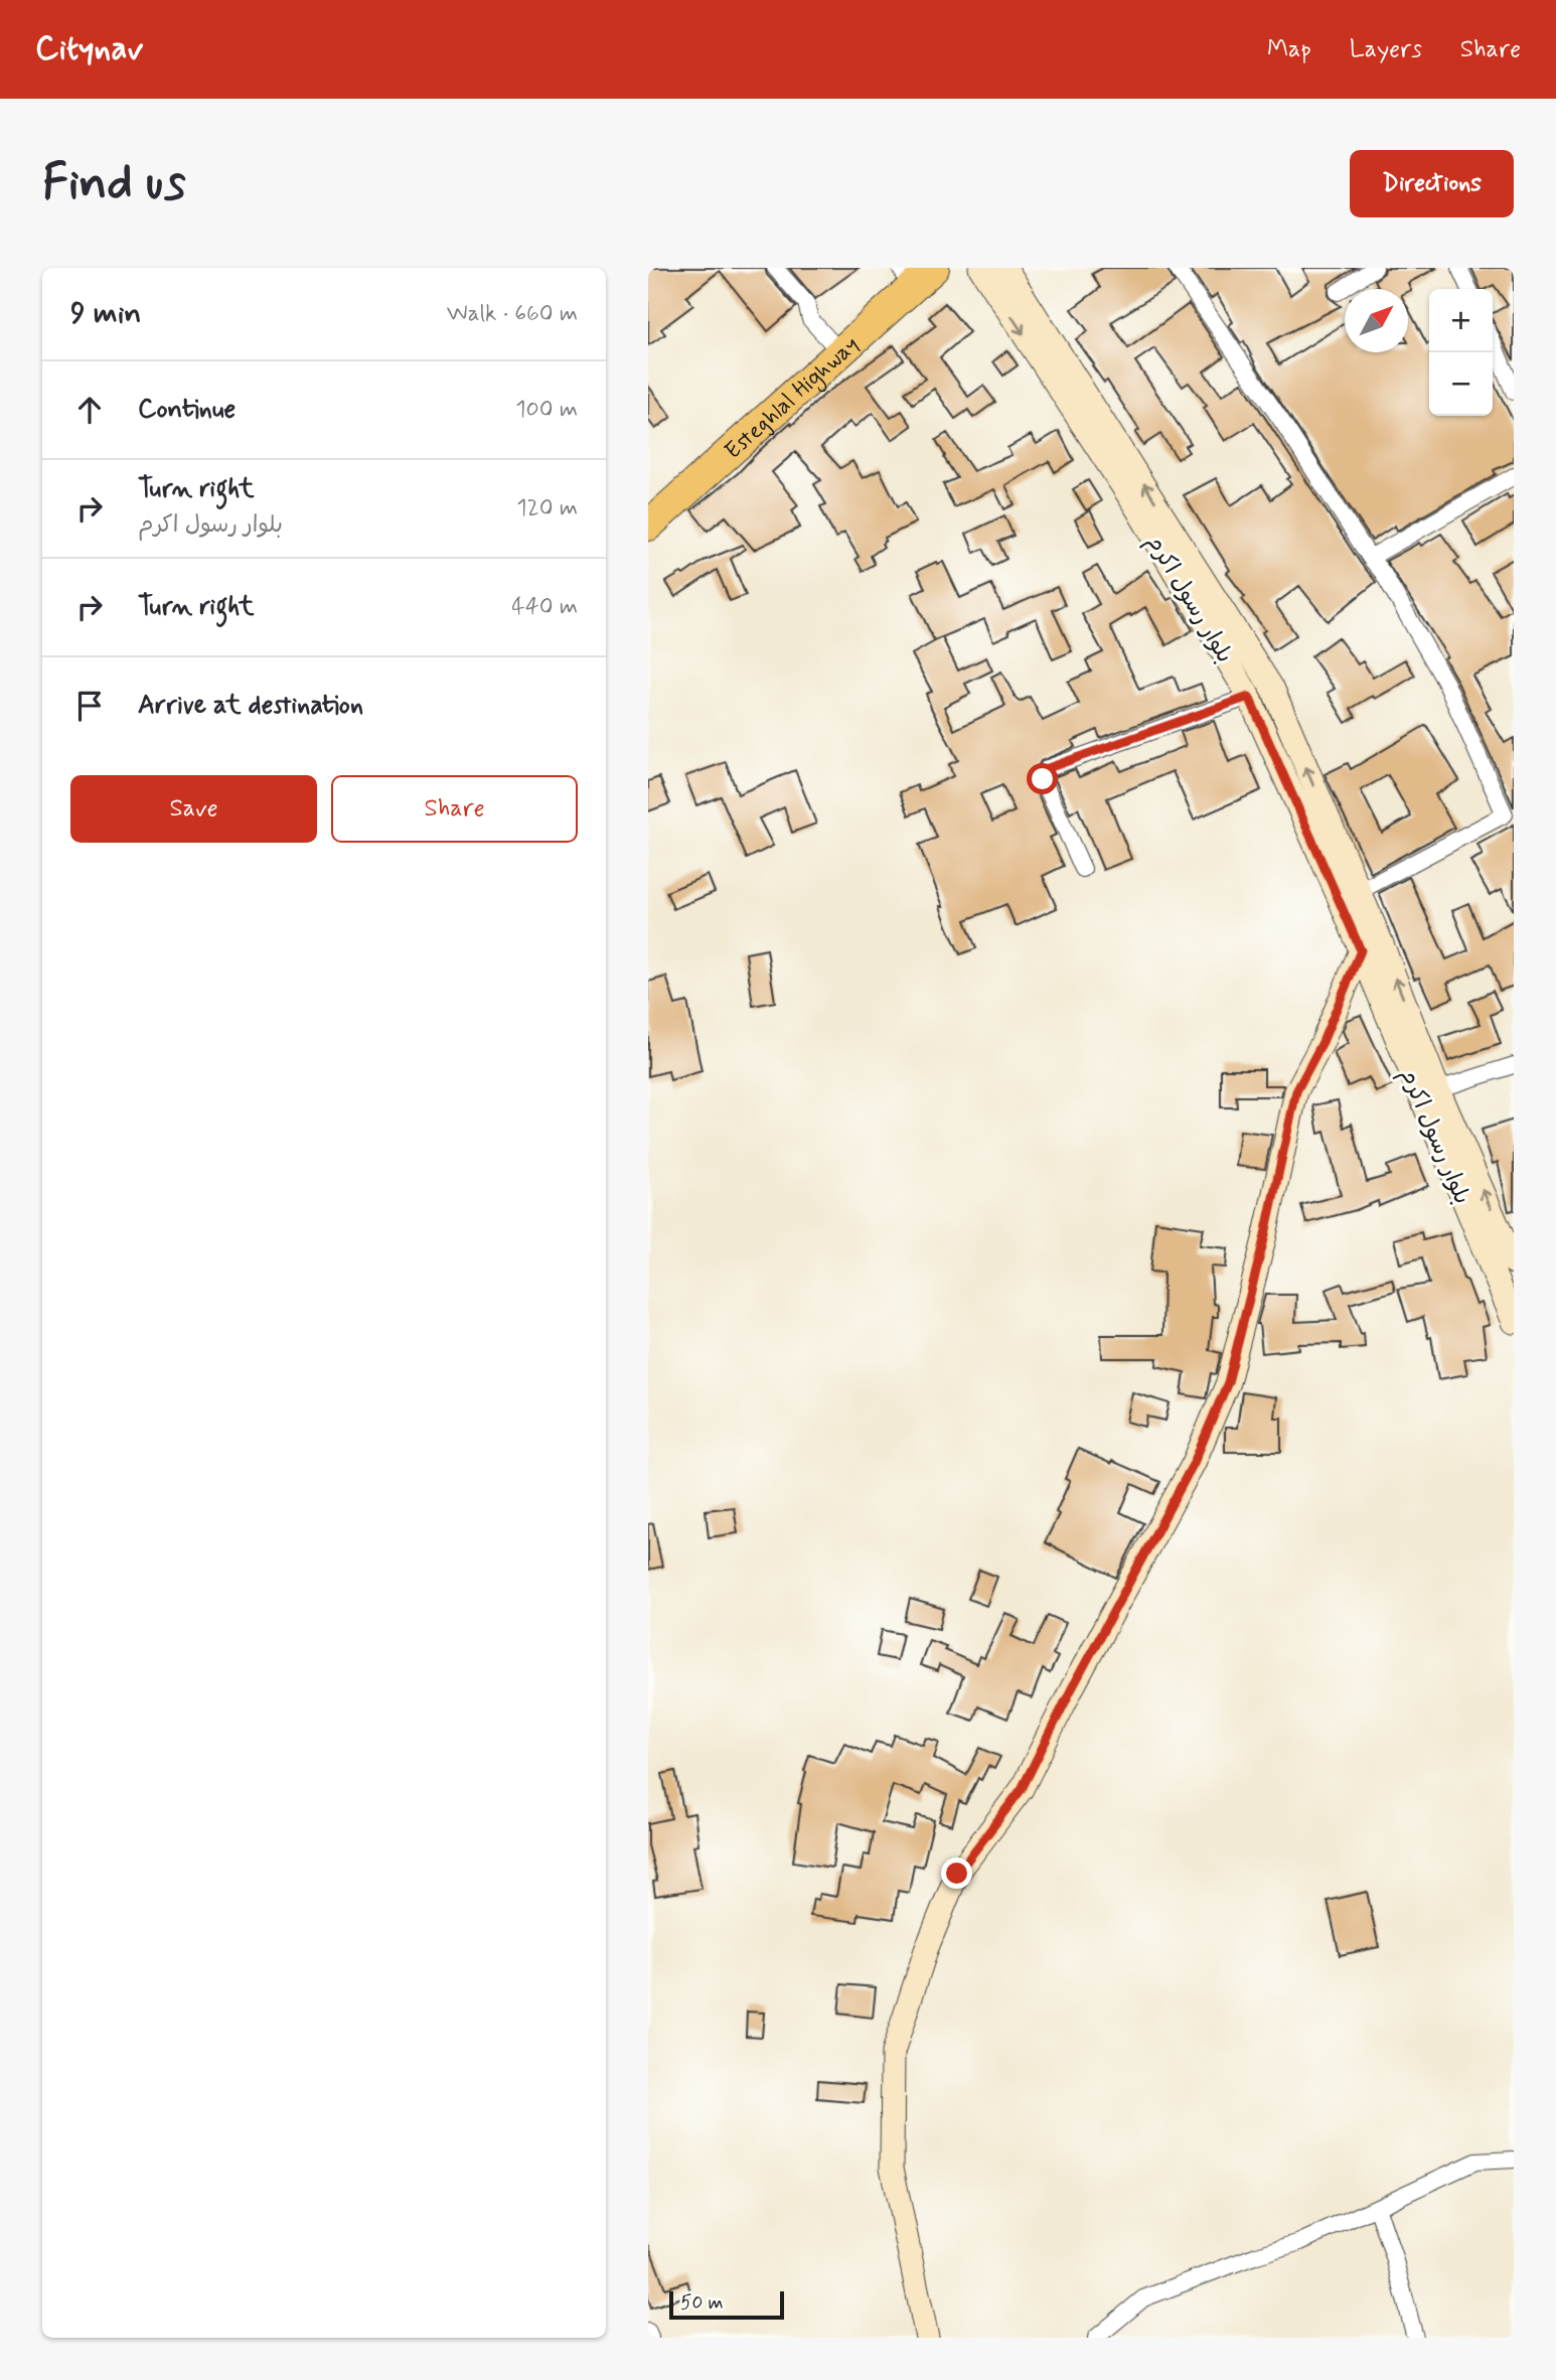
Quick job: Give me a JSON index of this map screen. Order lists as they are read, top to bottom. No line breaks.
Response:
{"streets":{"highway":["Esteghlal Highway"],"main road":["بلوار رسول اکرم"]},"scale_bar":"50 m","north":"top right","page":{"header":"Citynav","nav":["Map","Layers","Share"],"buttons":["Directions",["Save","Share"]],"title":"Find us","heading":["9 min","Walk · 660 m"],"map_buttons":["+","−"],"list":[["Continue","100 m"],["Turn right","بلوار رسول اکرم","120 m"],["Turn right","440 m"],"Arrive at destination"],"scale":"50 m"}}
